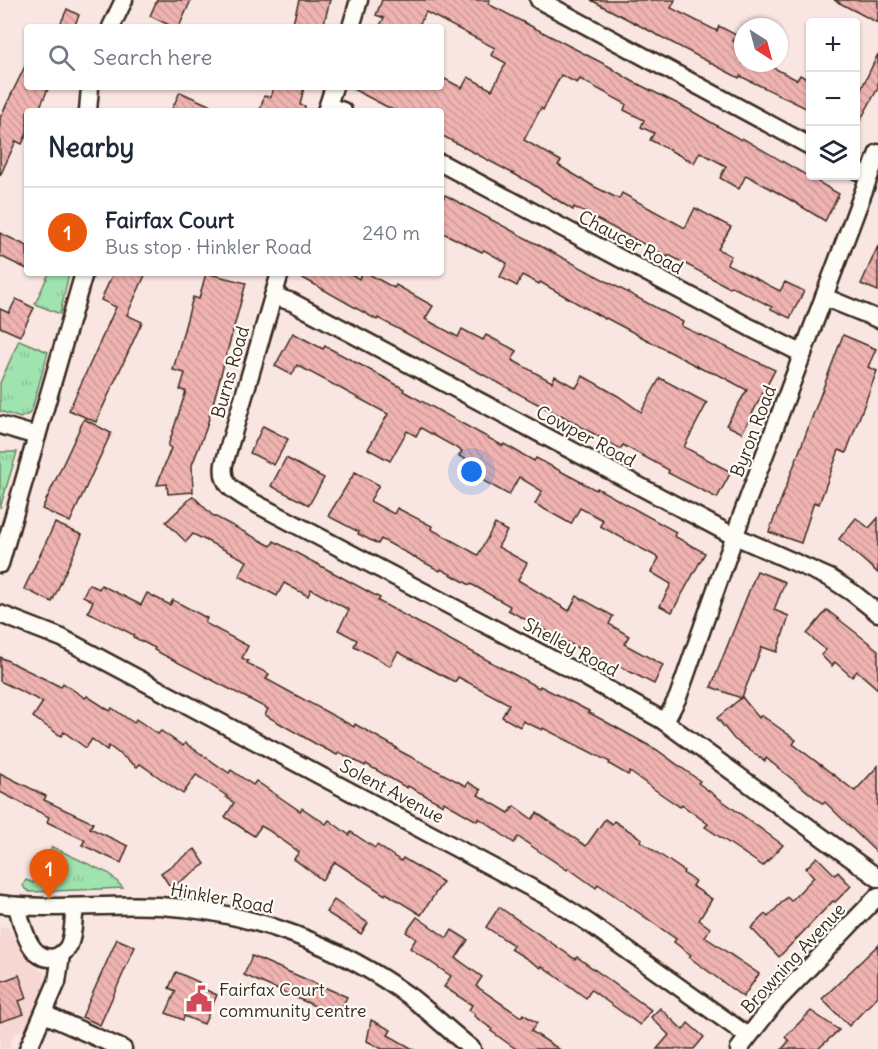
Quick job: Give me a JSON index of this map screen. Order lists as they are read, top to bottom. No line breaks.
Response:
{"streets":{"street":["Chaucer Road","Burns Road","Byron Road","Cowper Road","Shelley Road","Solent Avenue","Hinkler Road","Browning Avenue"]},"crossings":[["Chaucer Road","Byron Road"],["Burns Road","Cowper Road"],["Burns Road","Shelley Road"],["Byron Road","Cowper Road"],["Byron Road","Shelley Road"],["Solent Avenue","Browning Avenue"]],"places":{"public building":["Fairfax Court community centre"]},"north":"bottom right","page":{"map_buttons":["+","−"],"search":"Search here","heading":"Nearby","list":[{"mark":"1","name":"Fairfax Court","note":"Bus stop · Hinkler Road","value":"240 m"}],"pins":"1"}}
